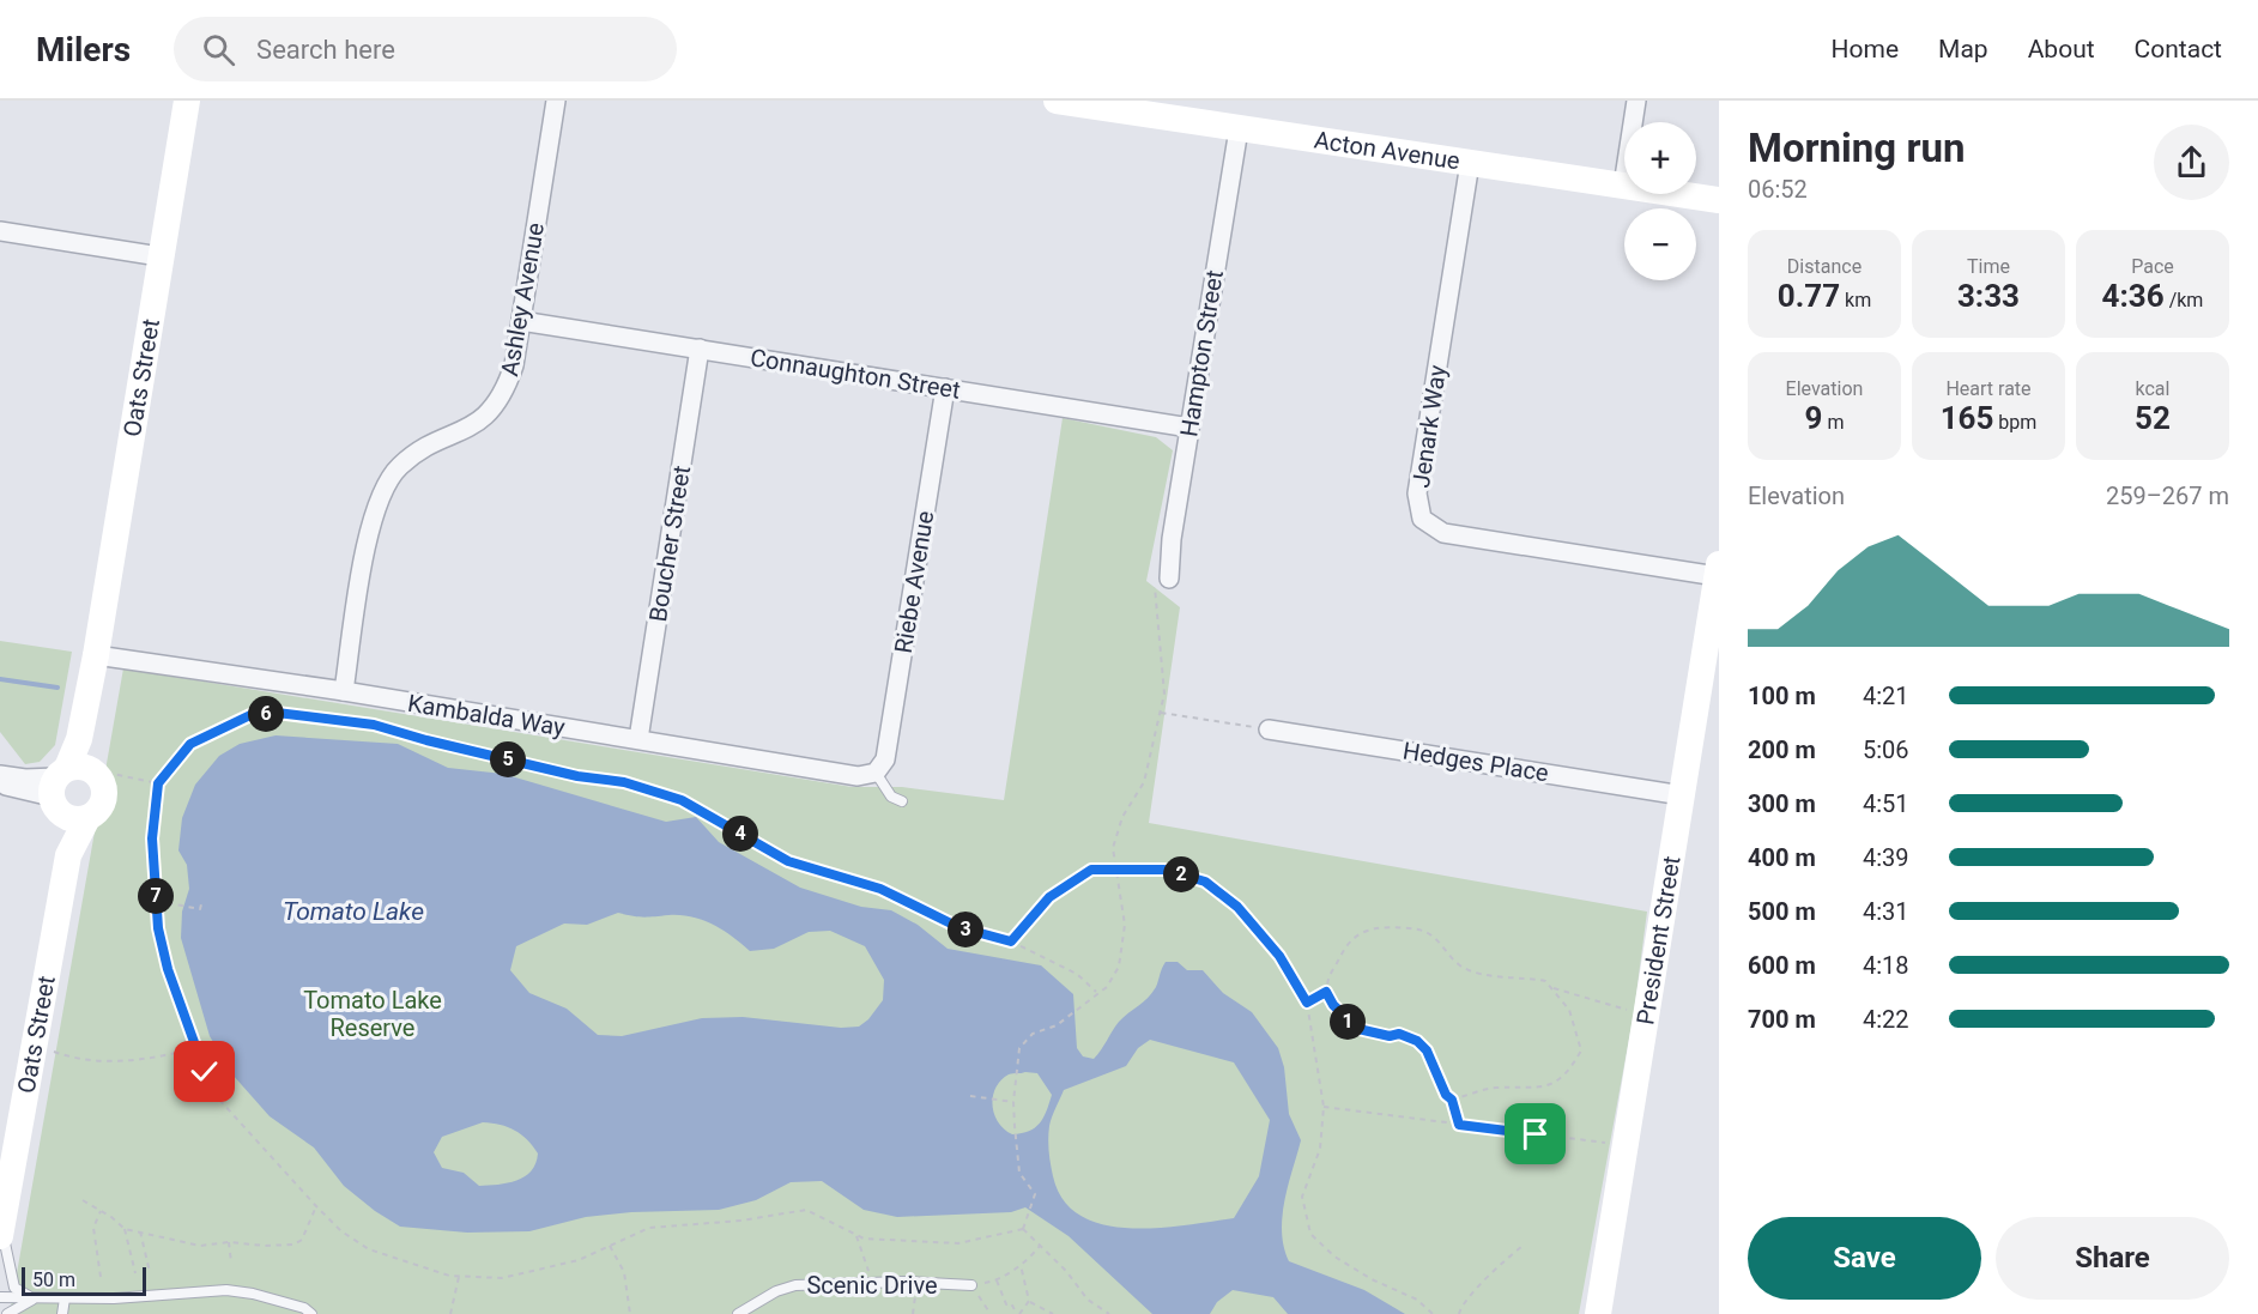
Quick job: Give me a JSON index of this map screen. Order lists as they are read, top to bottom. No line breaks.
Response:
{"streets":{"street":["Acton Avenue","Ashley Avenue","Hampton Street","Connaughton Street","Oats Street","Jenark Way","Boucher Street","Riebe Avenue","Kambalda Way","Hedges Place","President Street"],"lane":["Scenic Drive"]},"crossings":[["Acton Avenue","Hampton Street"],["Acton Avenue","Jenark Way"],["Ashley Avenue","Connaughton Street"],["Ashley Avenue","Kambalda Way"],["Hampton Street","Connaughton Street"],["Connaughton Street","Boucher Street"],["Connaughton Street","Riebe Avenue"],["Oats Street","Kambalda Way"],["Jenark Way","President Street"],["Boucher Street","Kambalda Way"],["Riebe Avenue","Kambalda Way"],["Hedges Place","President Street"]],"water":["Tomato Lake"],"parks":["Tomato Lake Reserve"],"scale_bar":"50 m","page":{"header":"Milers","search":"Search here","nav":["Home","Map","About","Contact"],"heading":["Morning run","06:52"],"map_buttons":["+","−"],"stats":[["Distance","0.77 km"],["Time","3:33"],["Pace","4:36 /km"],["Elevation","9 m"],["Heart rate","165 bpm"],["kcal","52"]],"chart":["Elevation","259–267 m"],"list":[{"name":"100 m","note":"4:21"},{"name":"200 m","note":"5:06"},{"name":"300 m","note":"4:51"},{"name":"400 m","note":"4:39"},{"name":"500 m","note":"4:31"},{"name":"600 m","note":"4:18"},{"name":"700 m","note":"4:22"}],"pins":["6","5","4","2","7","3","1"],"buttons":["Save","Share"],"scale":"50 m"}}
